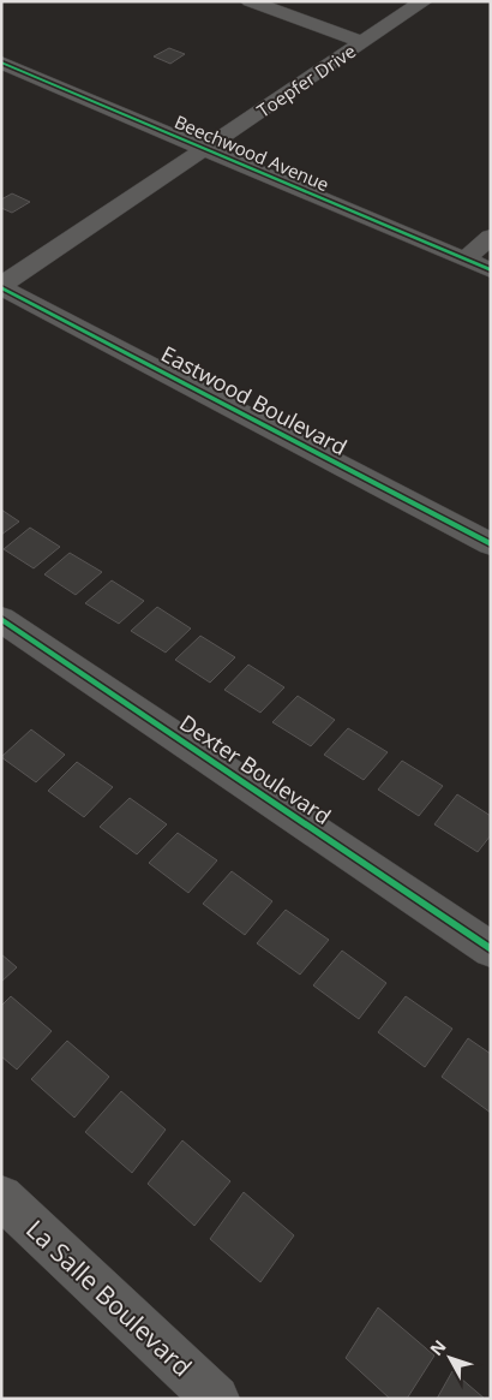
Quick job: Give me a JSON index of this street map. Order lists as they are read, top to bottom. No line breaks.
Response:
{"streets":{"street":["Toepfer Drive","Beechwood Avenue","Eastwood Boulevard","Dexter Boulevard","La Salle Boulevard"]},"crossings":[["Toepfer Drive","Beechwood Avenue"],["Toepfer Drive","Eastwood Boulevard"]],"north":"top left"}
